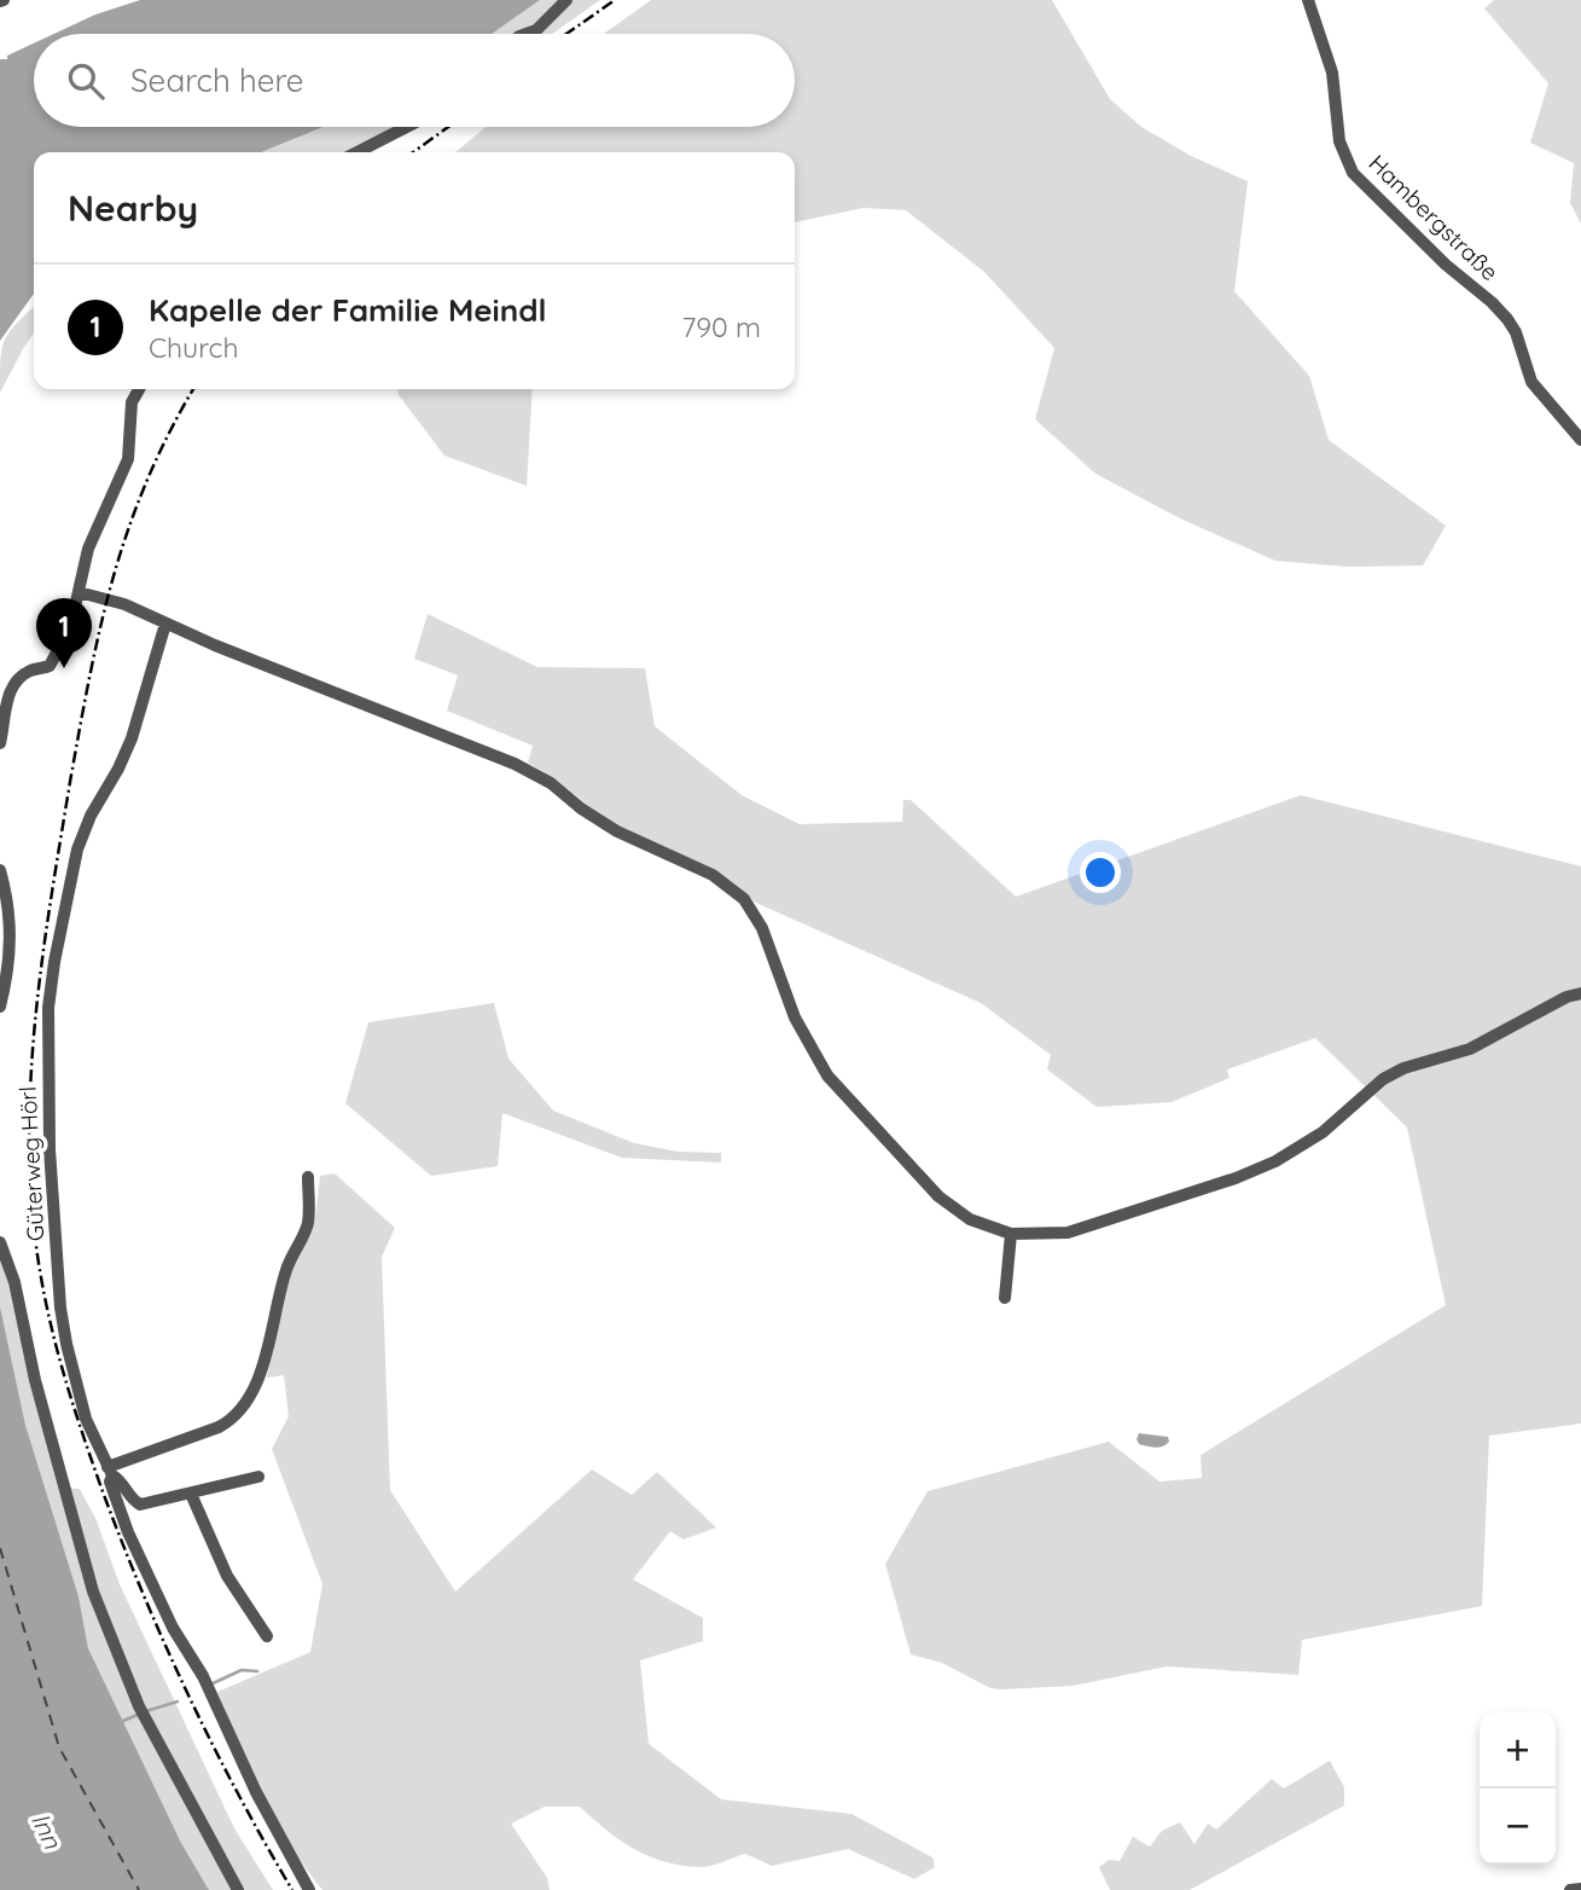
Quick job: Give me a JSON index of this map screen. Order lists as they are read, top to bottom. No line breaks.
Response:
{"streets":{"street":["Hambergstraße","Güterweg Hörl"]},"water":["Inn"],"page":{"search":"Search here","heading":"Nearby","list":[{"mark":"1","name":"Kapelle der Familie Meindl","note":"Church","value":"790 m"}],"pins":"1","map_buttons":["+","−"]}}
